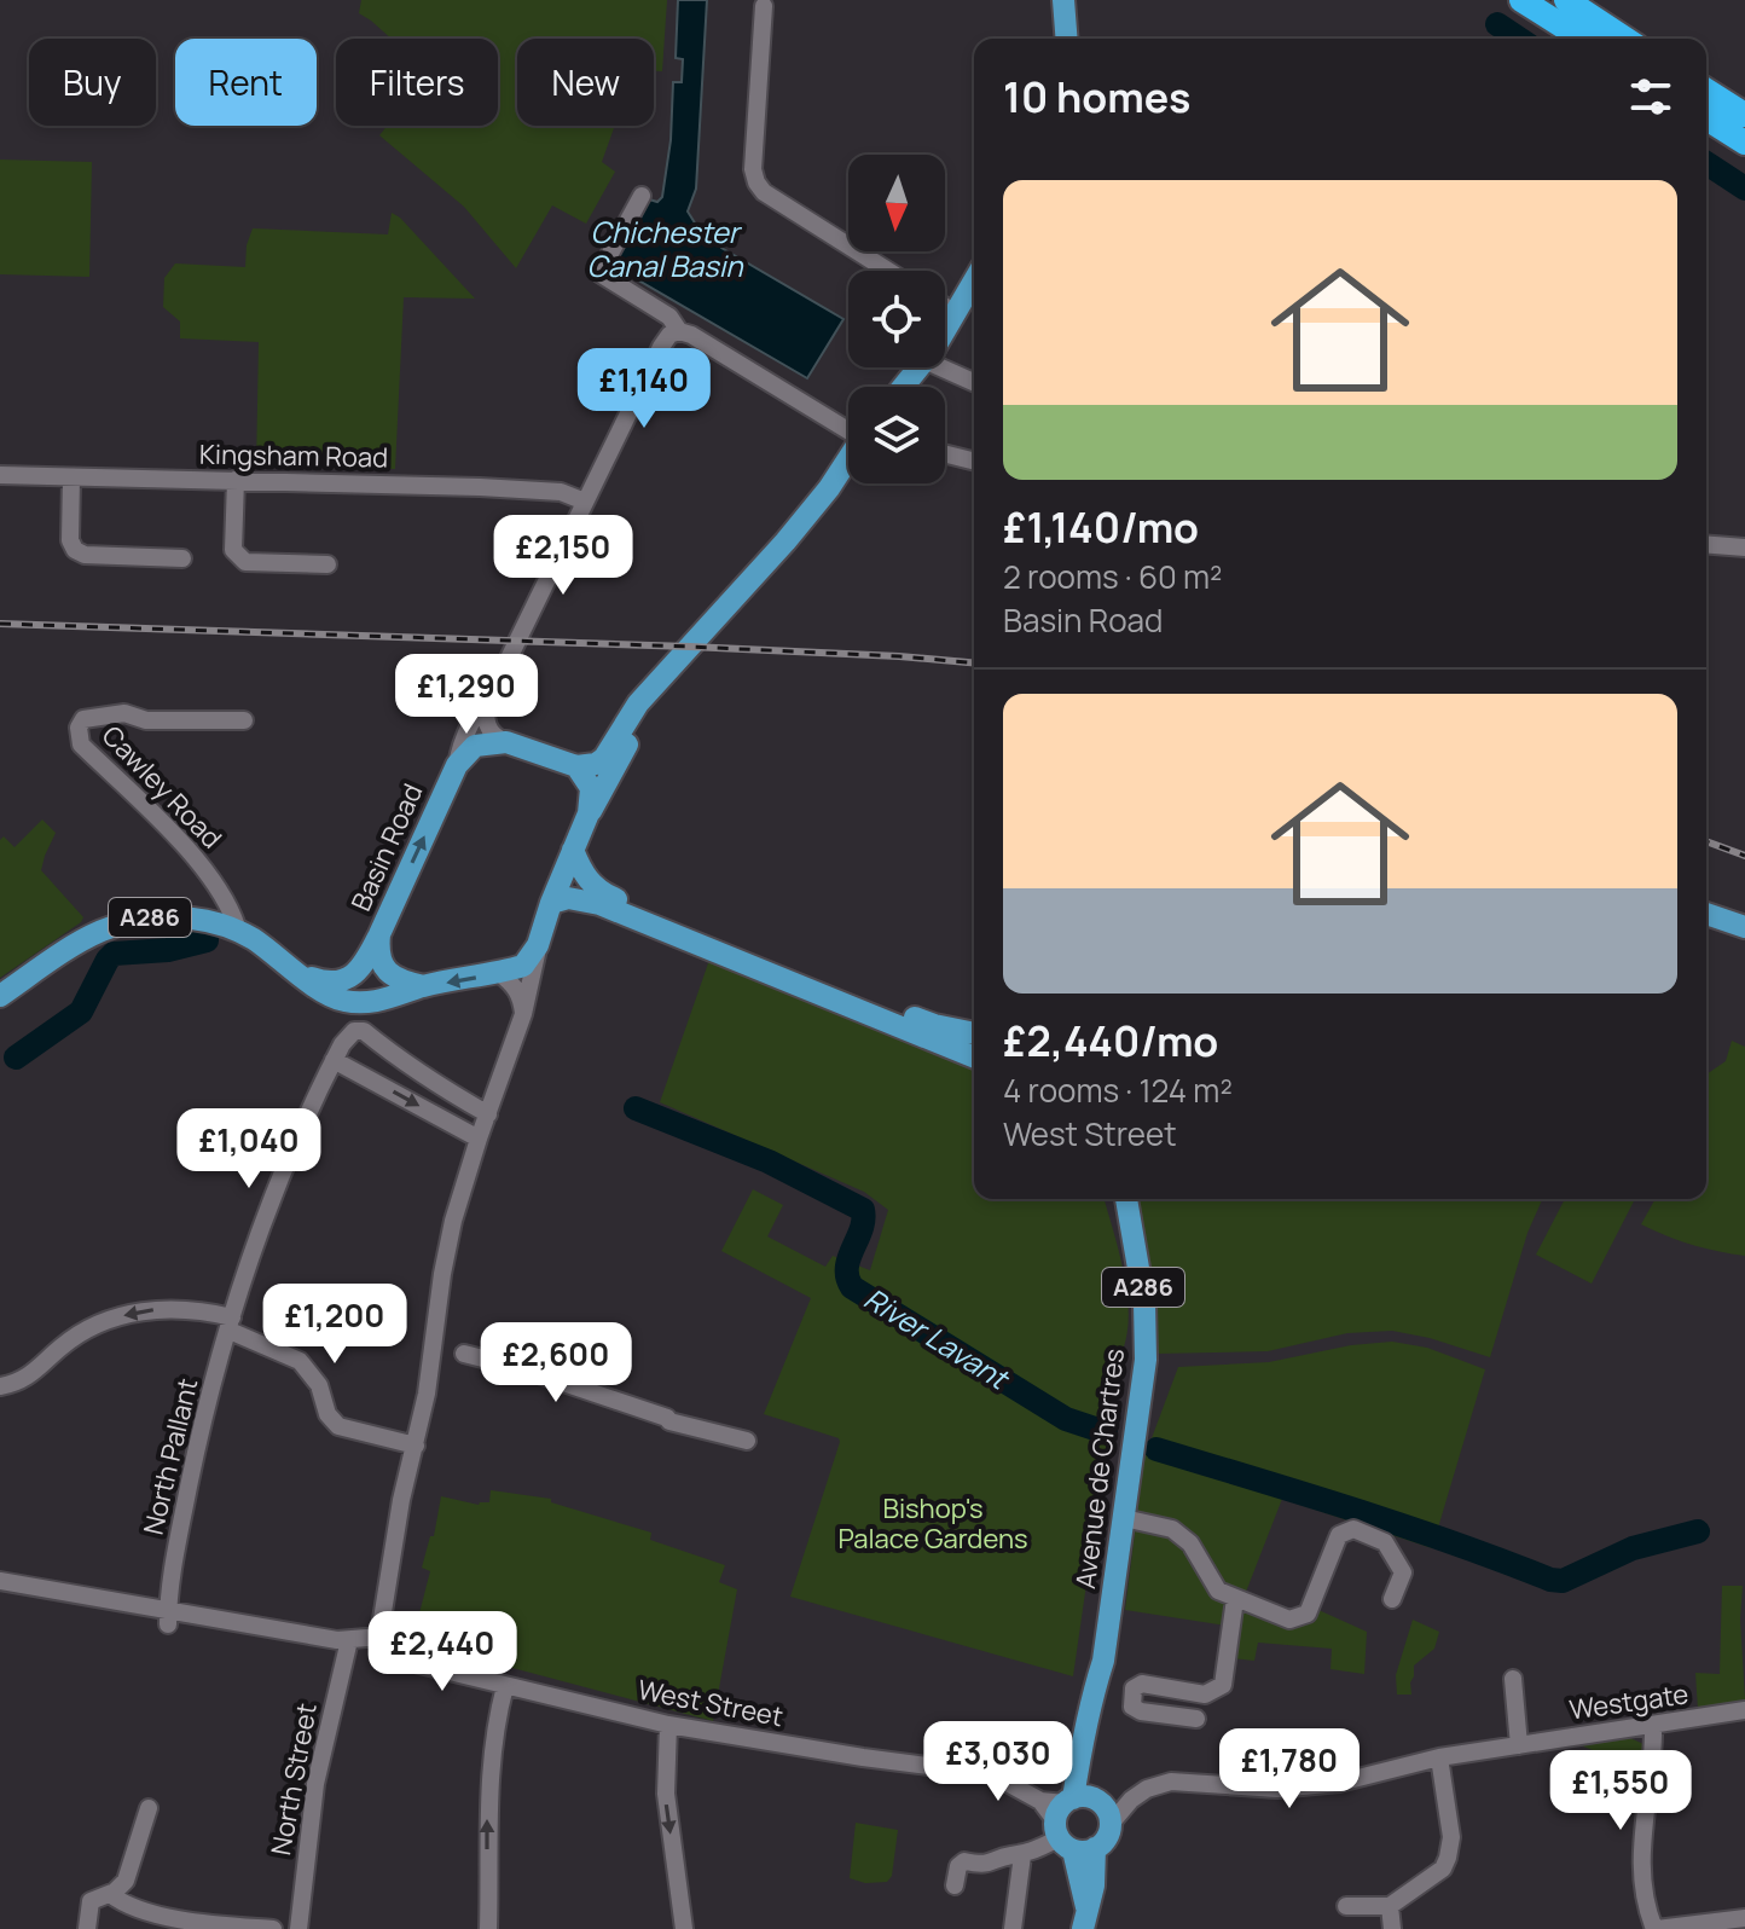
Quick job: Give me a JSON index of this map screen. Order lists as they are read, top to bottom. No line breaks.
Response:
{"streets":{"main road":["Basin Road","A286","Avenue de Chartres"],"street":["Kingsham Road","Cawley Road","North Pallant","Westgate","West Street","North Street"]},"crossings":[["Cawley Road","A286"],["Basin Road","A286"],["A286","Avenue de Chartres"],["A286","Westgate"],["A286","West Street"],["Avenue de Chartres","Westgate"],["Avenue de Chartres","West Street"],["Westgate","West Street"]],"water":["Chichester Canal Basin","River Lavant"],"parks":["Bishop's Palace Gardens"],"north":"bottom","page":{"chip":["Buy","Rent","Filters","New"],"heading":"10 homes","list":[{"name":"£1,140/mo","note":"2 rooms · 60 m² · Basin Road"},{"name":"£2,440/mo","note":"4 rooms · 124 m² · West Street"}],"price":["£1,140","£2,150","£1,290","£1,040","£1,200","£2,600","£2,440","£3,030","£1,780","£1,550"]}}
